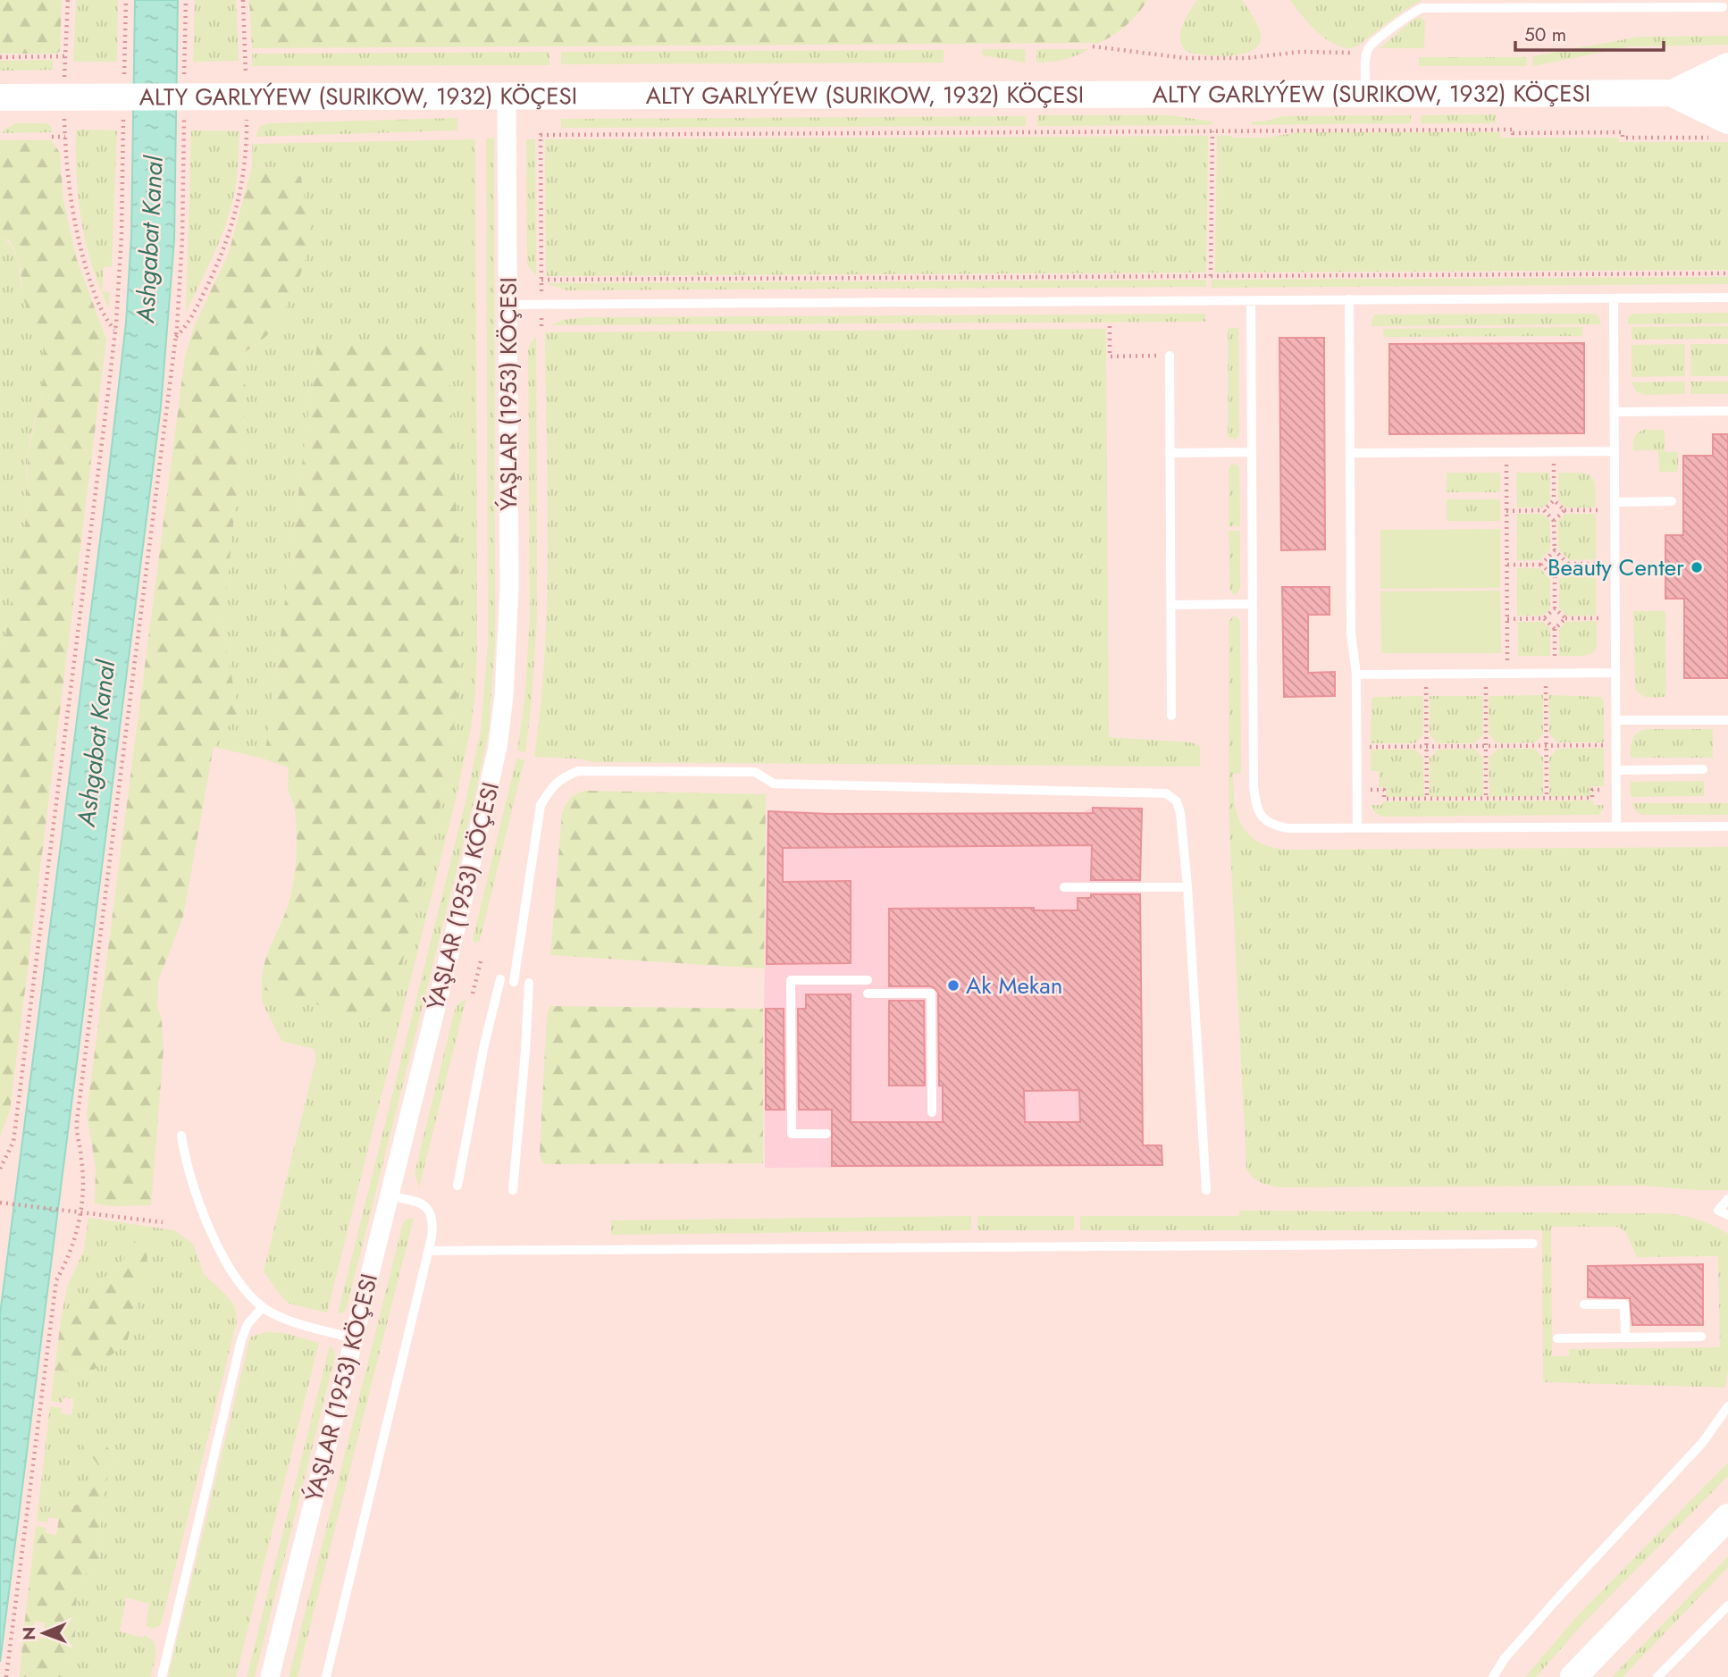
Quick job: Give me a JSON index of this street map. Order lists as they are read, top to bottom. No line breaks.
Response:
{"streets":{"street":["ALTY GARLYÝEW (SURIKOW, 1932) KÖÇESI","ÝAŞLAR (1953) KÖÇESI"]},"crossings":[["ALTY GARLYÝEW (SURIKOW, 1932) KÖÇESI","ÝAŞLAR (1953) KÖÇESI"]],"water":["Ashgabat Kanal"],"places":["Beauty Center","Ak Mekan"],"scale_bar":"50 m","north":"left"}
